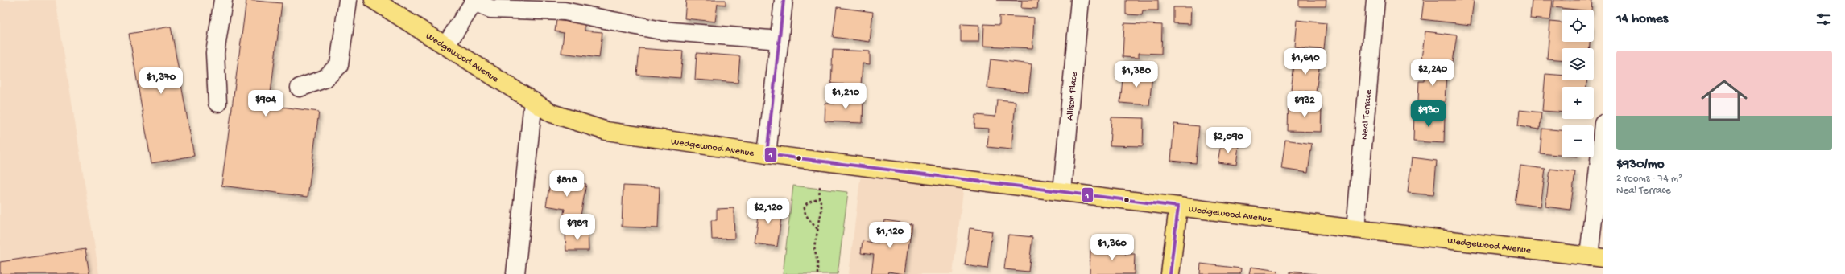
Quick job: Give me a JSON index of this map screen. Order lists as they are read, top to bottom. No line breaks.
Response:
{"streets":{"main road":["Wedgewood Avenue"],"street":["Allison Place","Neal Terrace"]},"crossings":[["Wedgewood Avenue","Allison Place"],["Wedgewood Avenue","Neal Terrace"]],"lines":["transit line 1"],"page":{"heading":"14 homes","map_buttons":["+","−"],"list":[{"name":"$930/mo","note":"2 rooms · 74 m² · Neal Terrace"}],"price":["$1,640","$2,240","$1,380","$1,370","$1,210","$904","$932","$930","$2,090","$818","$2,120","$989","$1,120","$1,360"]}}
